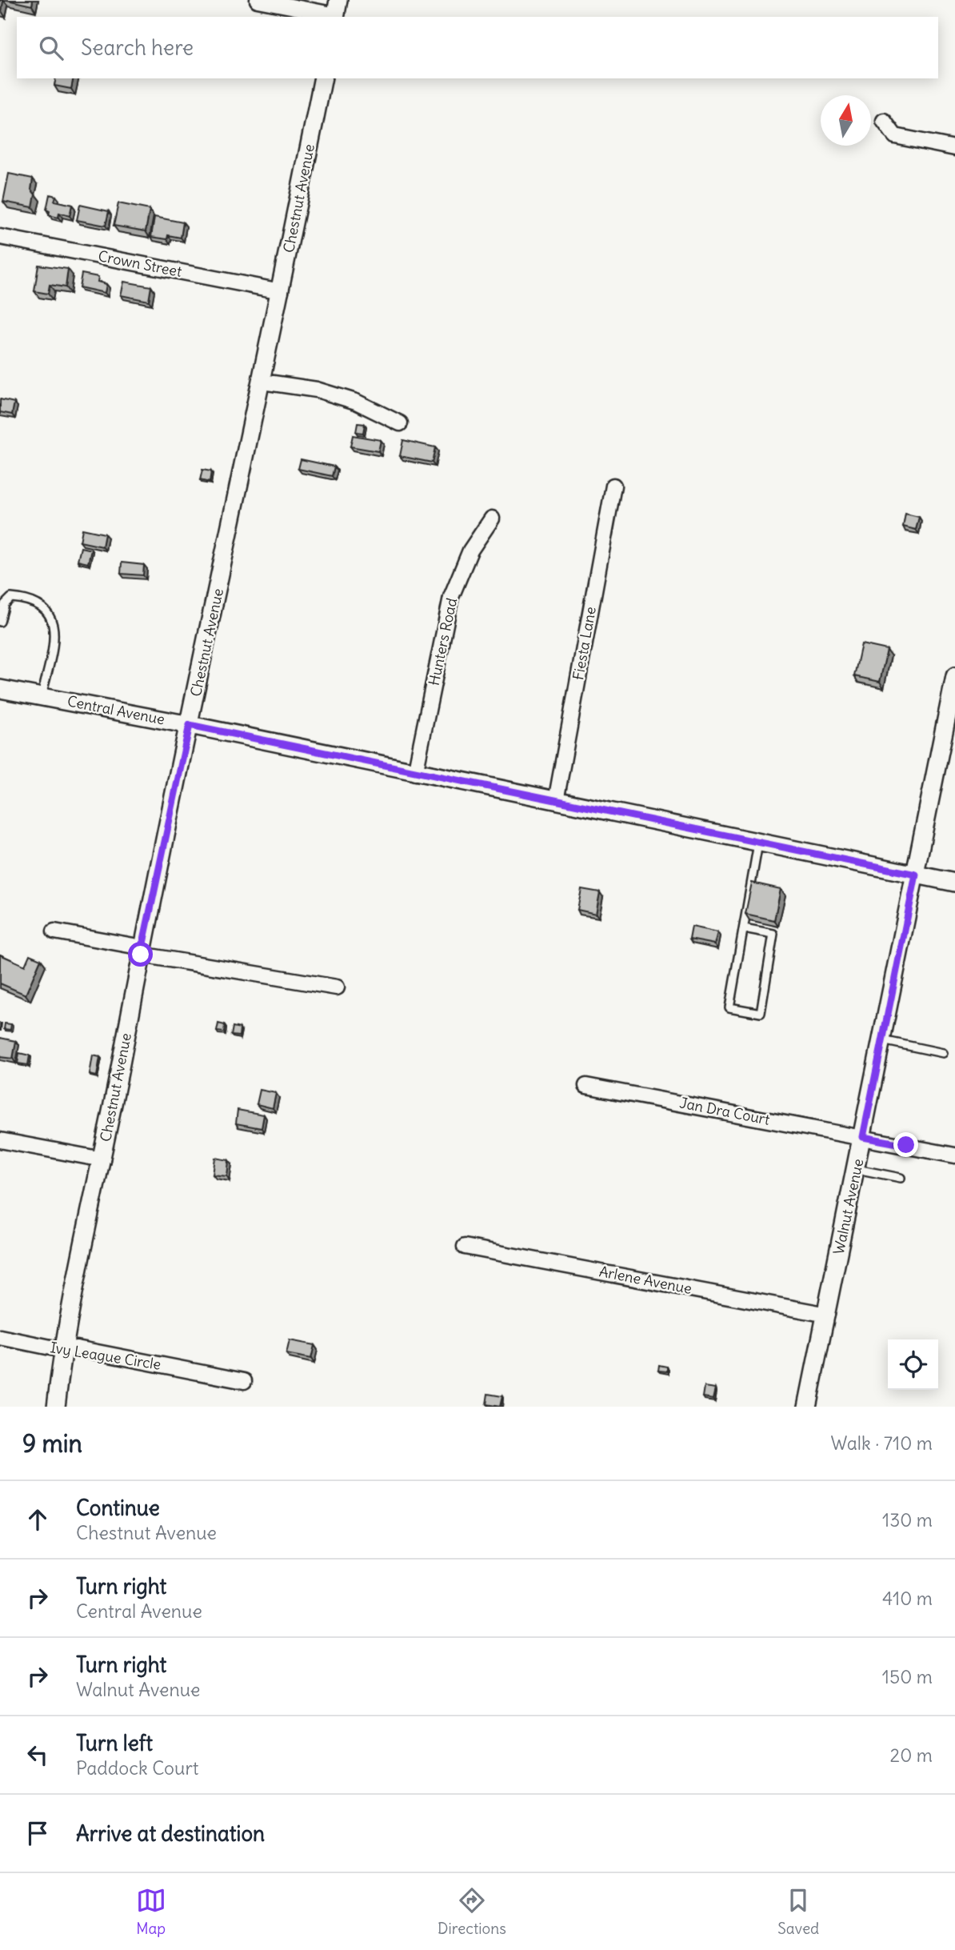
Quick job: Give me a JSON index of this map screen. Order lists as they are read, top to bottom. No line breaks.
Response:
{"streets":{"street":["Chestnut Avenue","Crown Street","Hunters Road","Fiesta Lane","Central Avenue","Jan Dra Court","Walnut Avenue","Arlene Avenue","Ivy League Circle"]},"crossings":[["Chestnut Avenue","Crown Street"],["Chestnut Avenue","Central Avenue"],["Chestnut Avenue","Ivy League Circle"],["Hunters Road","Central Avenue"],["Fiesta Lane","Central Avenue"],["Central Avenue","Walnut Avenue"],["Jan Dra Court","Walnut Avenue"],["Walnut Avenue","Arlene Avenue"]],"north":"top","page":{"search":"Search here","heading":["9 min","Walk · 710 m"],"list":[["Continue","Chestnut Avenue","130 m"],["Turn right","Central Avenue","410 m"],["Turn right","Walnut Avenue","150 m"],["Turn left","Paddock Court","20 m"],"Arrive at destination"],"nav":["Map","Directions","Saved"]}}
